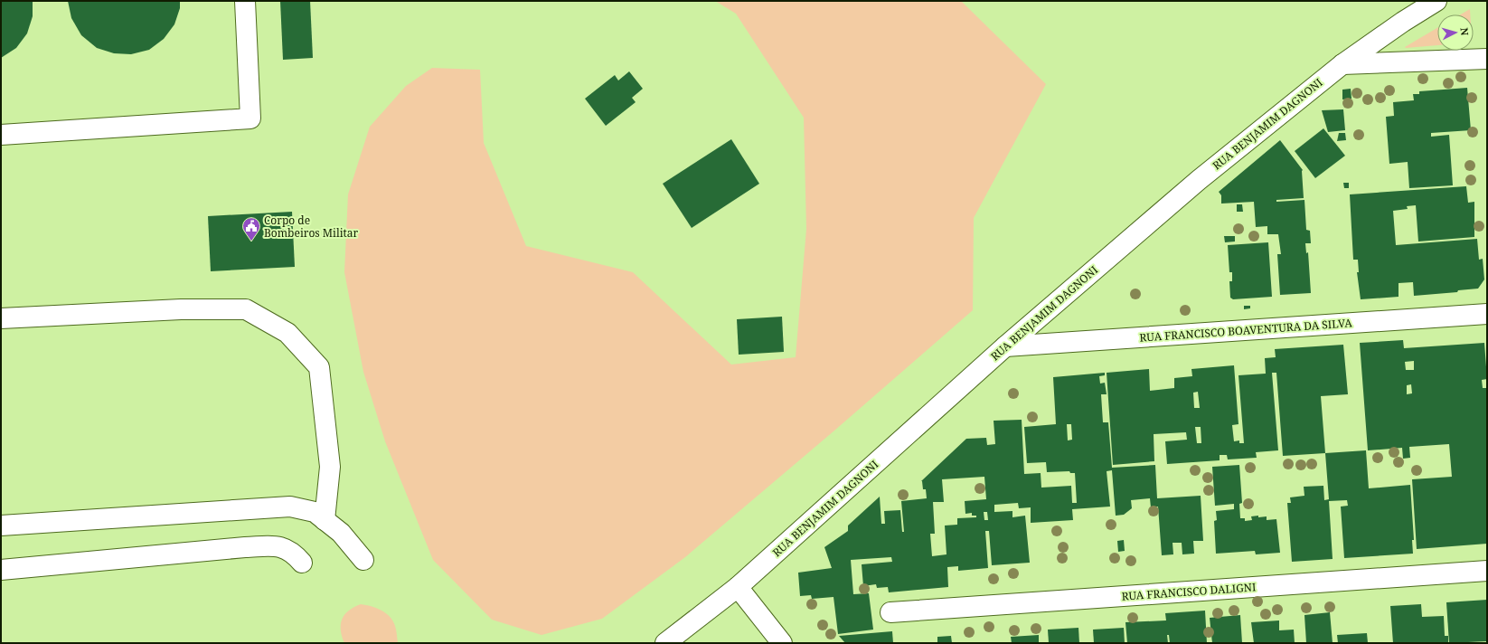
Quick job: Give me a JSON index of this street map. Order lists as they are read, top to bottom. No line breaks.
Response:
{"streets":{"street":["RUA BENJAMIM DAGNONI","RUA FRANCISCO BOAVENTURA DA SILVA","RUA FRANCISCO DALIGNI"]},"crossings":[["RUA BENJAMIM DAGNONI","RUA FRANCISCO BOAVENTURA DA SILVA"]],"places":{"public building":["Corpo de Bombeiros Militar"]},"north":"right"}
